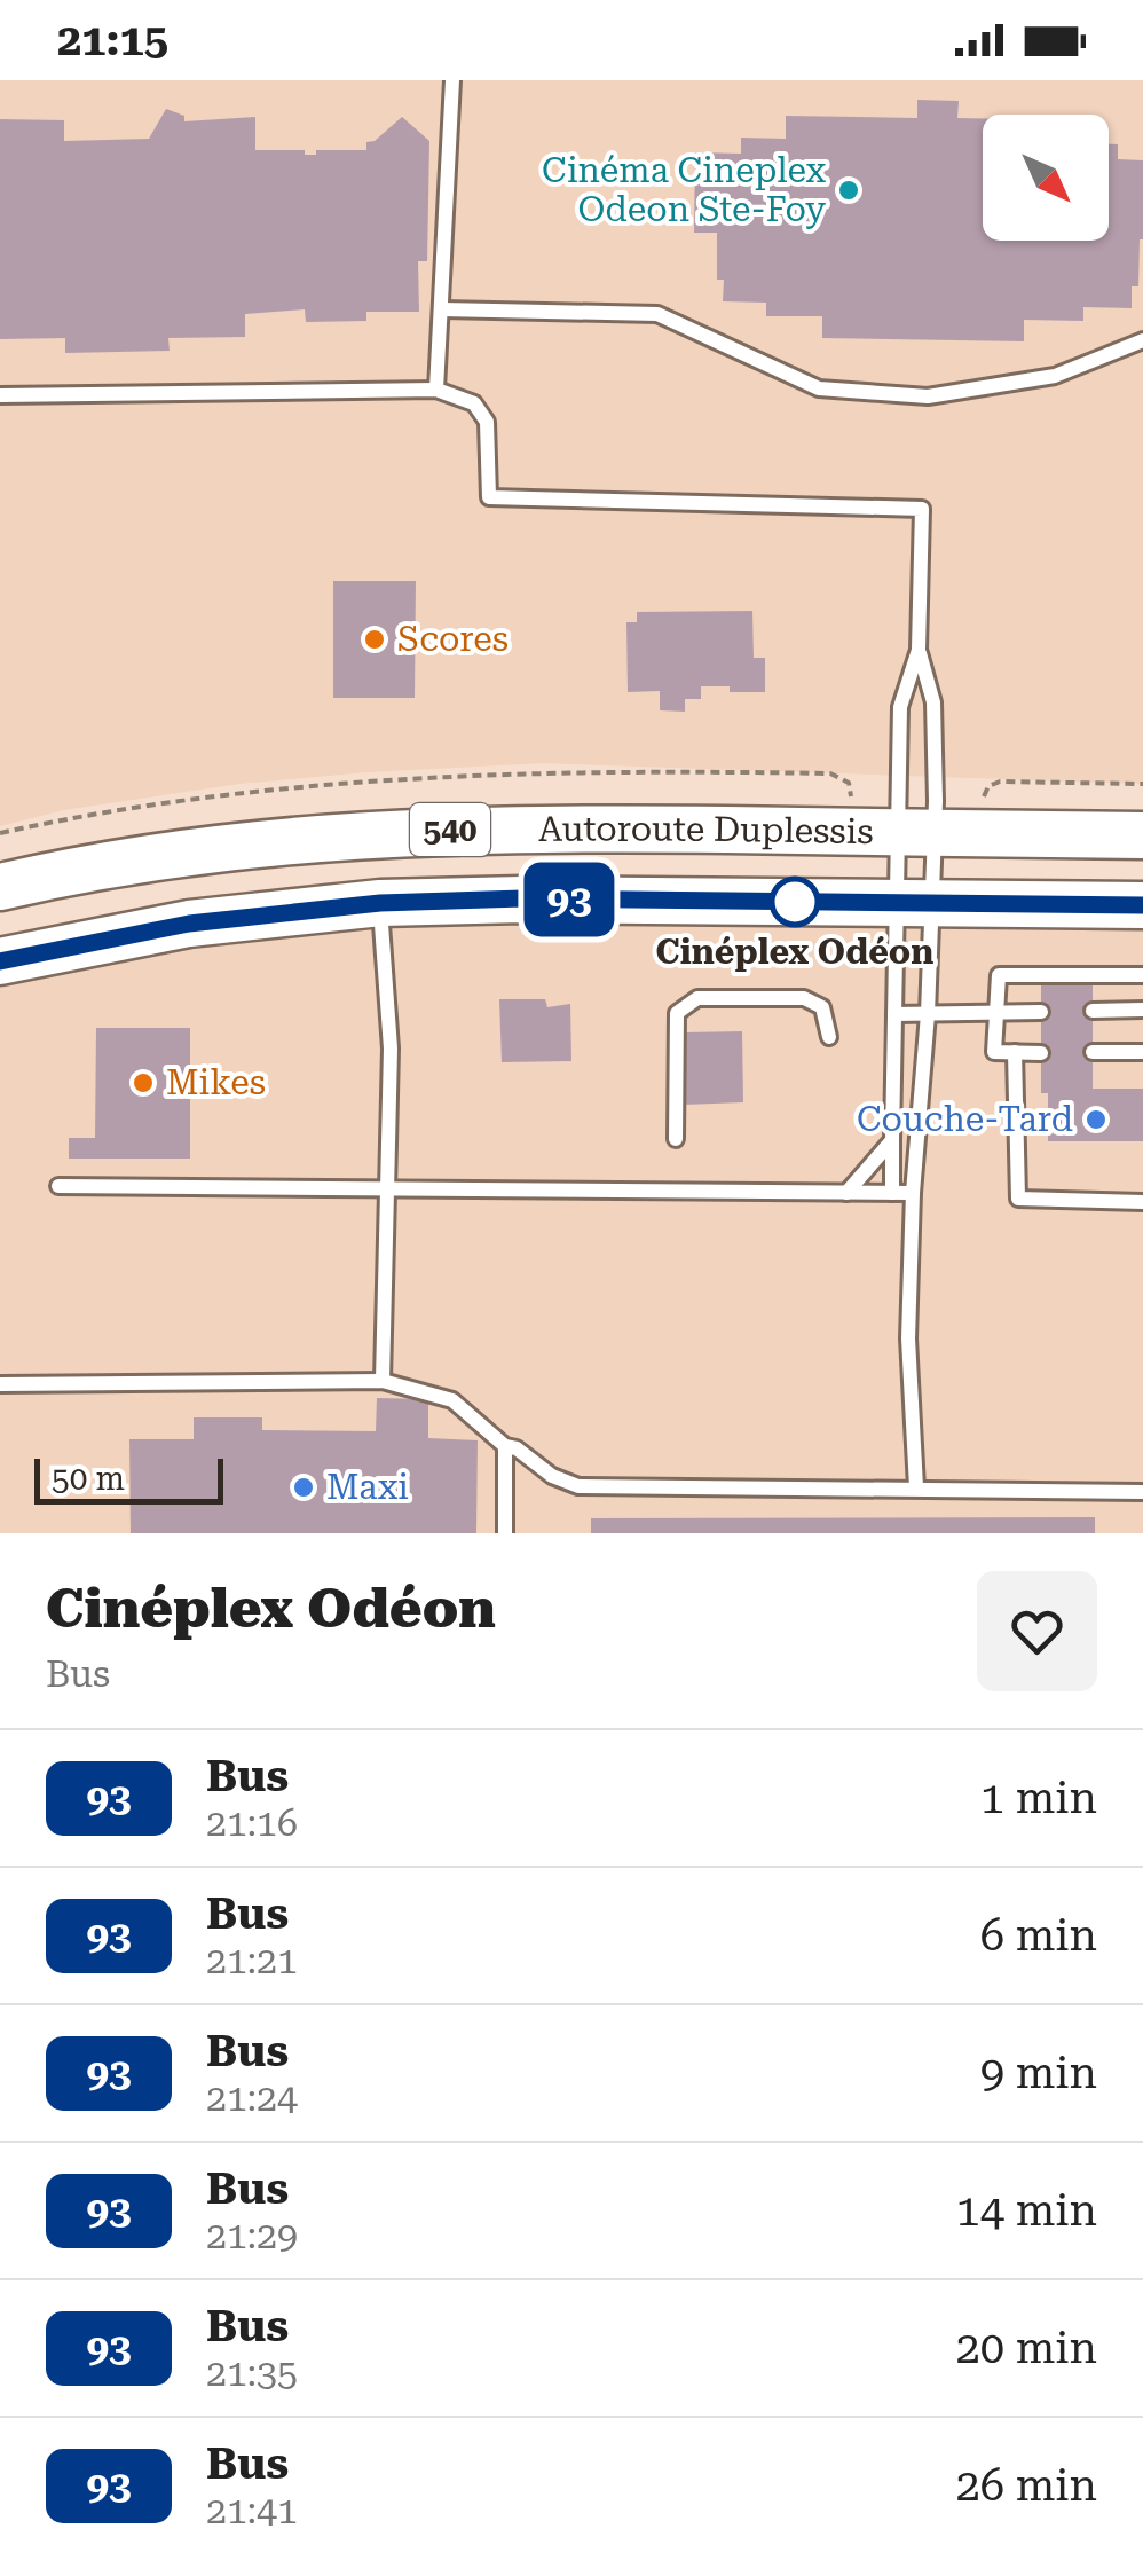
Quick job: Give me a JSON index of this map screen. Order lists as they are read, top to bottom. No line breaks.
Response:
{"streets":{"highway":["540","Autoroute Duplessis"]},"places":["Cinéma Cineplex Odeon Ste-Foy","Scores","Cinéplex Odéon","Mikes","Couche-Tard","Maxi"],"lines":["bus line 93"],"scale_bar":"50 m","north":"bottom right","page":{"status":"21:15","on_map":"93","scale":"50 m","heading":["Cinéplex Odéon","Bus"],"list":[{"mark":"93","name":"Bus","note":"21:16","value":"1 min"},{"mark":"93","name":"Bus","note":"21:21","value":"6 min"},{"mark":"93","name":"Bus","note":"21:24","value":"9 min"},{"mark":"93","name":"Bus","note":"21:29","value":"14 min"},{"mark":"93","name":"Bus","note":"21:35","value":"20 min"},{"mark":"93","name":"Bus","note":"21:41","value":"26 min"}]}}
